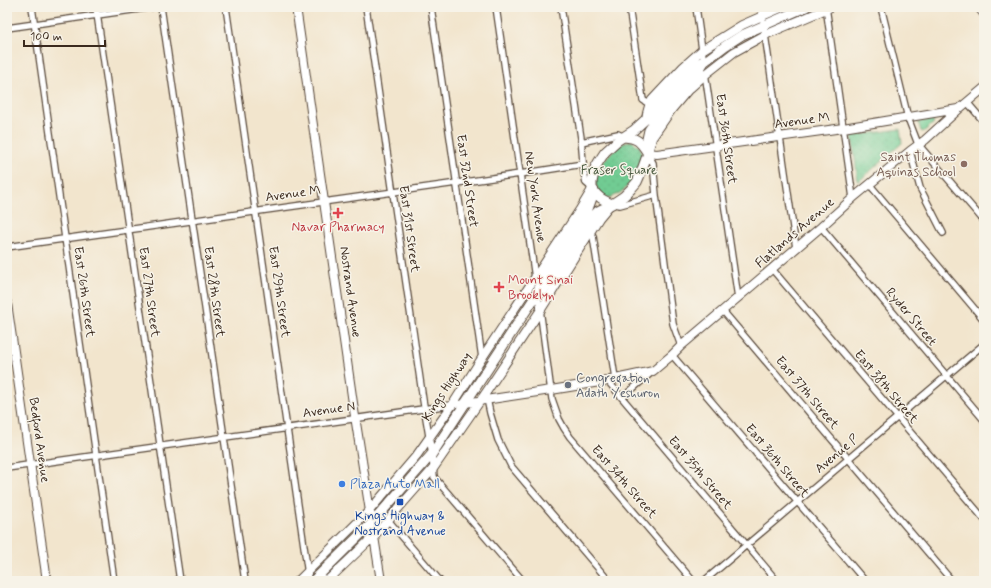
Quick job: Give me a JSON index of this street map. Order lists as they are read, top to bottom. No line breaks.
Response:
{"streets":{"main road":["Avenue M","Flatlands Avenue","Nostrand Avenue","Kings Highway","Avenue N","Bedford Avenue"],"street":["East 36th Street","East 32nd Street","New York Avenue","East 31st Street","East 26th Street","East 27th Street","East 28th Street","East 29th Street","Ryder Street","East 38th Street","East 37th Street","Avenue P","East 35th Street","East 34th Street"]},"crossings":[["Avenue M","East 36th Street"],["Avenue M","East 32nd Street"],["Avenue M","New York Avenue"],["Avenue M","East 31st Street"],["Avenue M","Flatlands Avenue"],["Avenue M","East 26th Street"],["Avenue M","East 27th Street"],["Avenue M","East 28th Street"],["Avenue M","East 29th Street"],["Avenue M","Nostrand Avenue"],["Avenue M","Kings Highway"],["East 36th Street","Flatlands Avenue"],["East 36th Street","Kings Highway"],["East 36th Street","Avenue P"],["East 32nd Street","Kings Highway"],["New York Avenue","Kings Highway"],["New York Avenue","Avenue N"],["New York Avenue","East 34th Street"],["East 31st Street","Kings Highway"],["East 31st Street","Avenue N"],["Flatlands Avenue","Ryder Street"],["Flatlands Avenue","East 38th Street"],["Flatlands Avenue","East 37th Street"],["Flatlands Avenue","Avenue N"],["Flatlands Avenue","East 35th Street"],["East 26th Street","Avenue N"],["East 27th Street","Avenue N"],["East 28th Street","Avenue N"],["East 29th Street","Kings Highway"],["East 29th Street","Avenue N"],["Nostrand Avenue","Kings Highway"],["Nostrand Avenue","Avenue N"],["Ryder Street","Avenue P"],["Kings Highway","Avenue N"],["East 38th Street","Avenue P"],["East 37th Street","Avenue P"],["Avenue N","Bedford Avenue"],["Avenue N","East 35th Street"],["Avenue N","East 34th Street"],["Avenue P","East 35th Street"]],"parks":["Fraser Square"],"places":{"other":["Saint Thomas Aquinas School","Congregation Adath Yeshuron","Plaza Auto Mall"],"health":["Navar Pharmacy","Mount Sinai Brooklyn"],"transit":["Kings Highway & Nostrand Avenue"]},"scale_bar":"100 m"}
